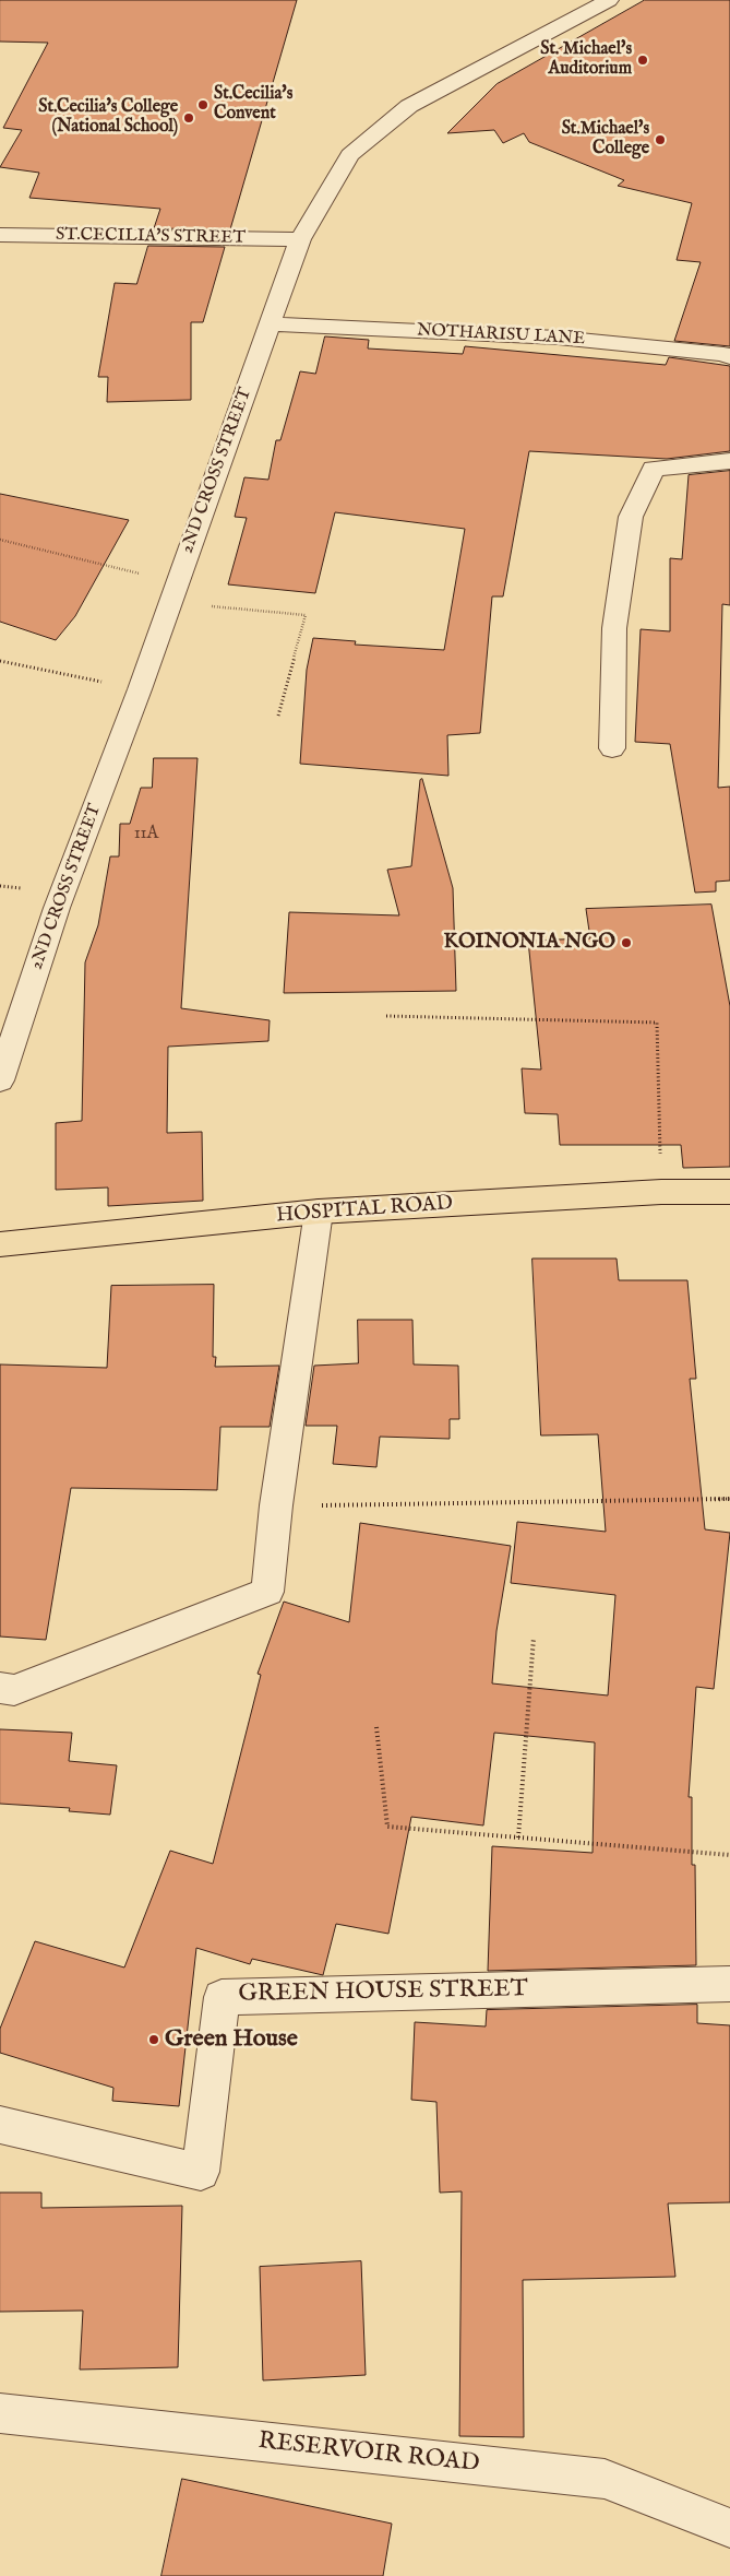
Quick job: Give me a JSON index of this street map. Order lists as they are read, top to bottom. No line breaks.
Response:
{"streets":{"main road":["HOSPITAL ROAD"],"street":["ST.CECILIA'S STREET","NOTHARISU LANE","2ND CROSS STREET","GREEN HOUSE STREET","RESERVOIR ROAD"]},"crossings":[["ST.CECILIA'S STREET","2ND CROSS STREET"],["NOTHARISU LANE","2ND CROSS STREET"]],"places":["St. Michael's Auditorium","St.Cecilia's Convent","St.Cecilia's College (National School)","St.Michael's College","KOINONIA NGO","Green House"],"house_numbers":["11A"]}
